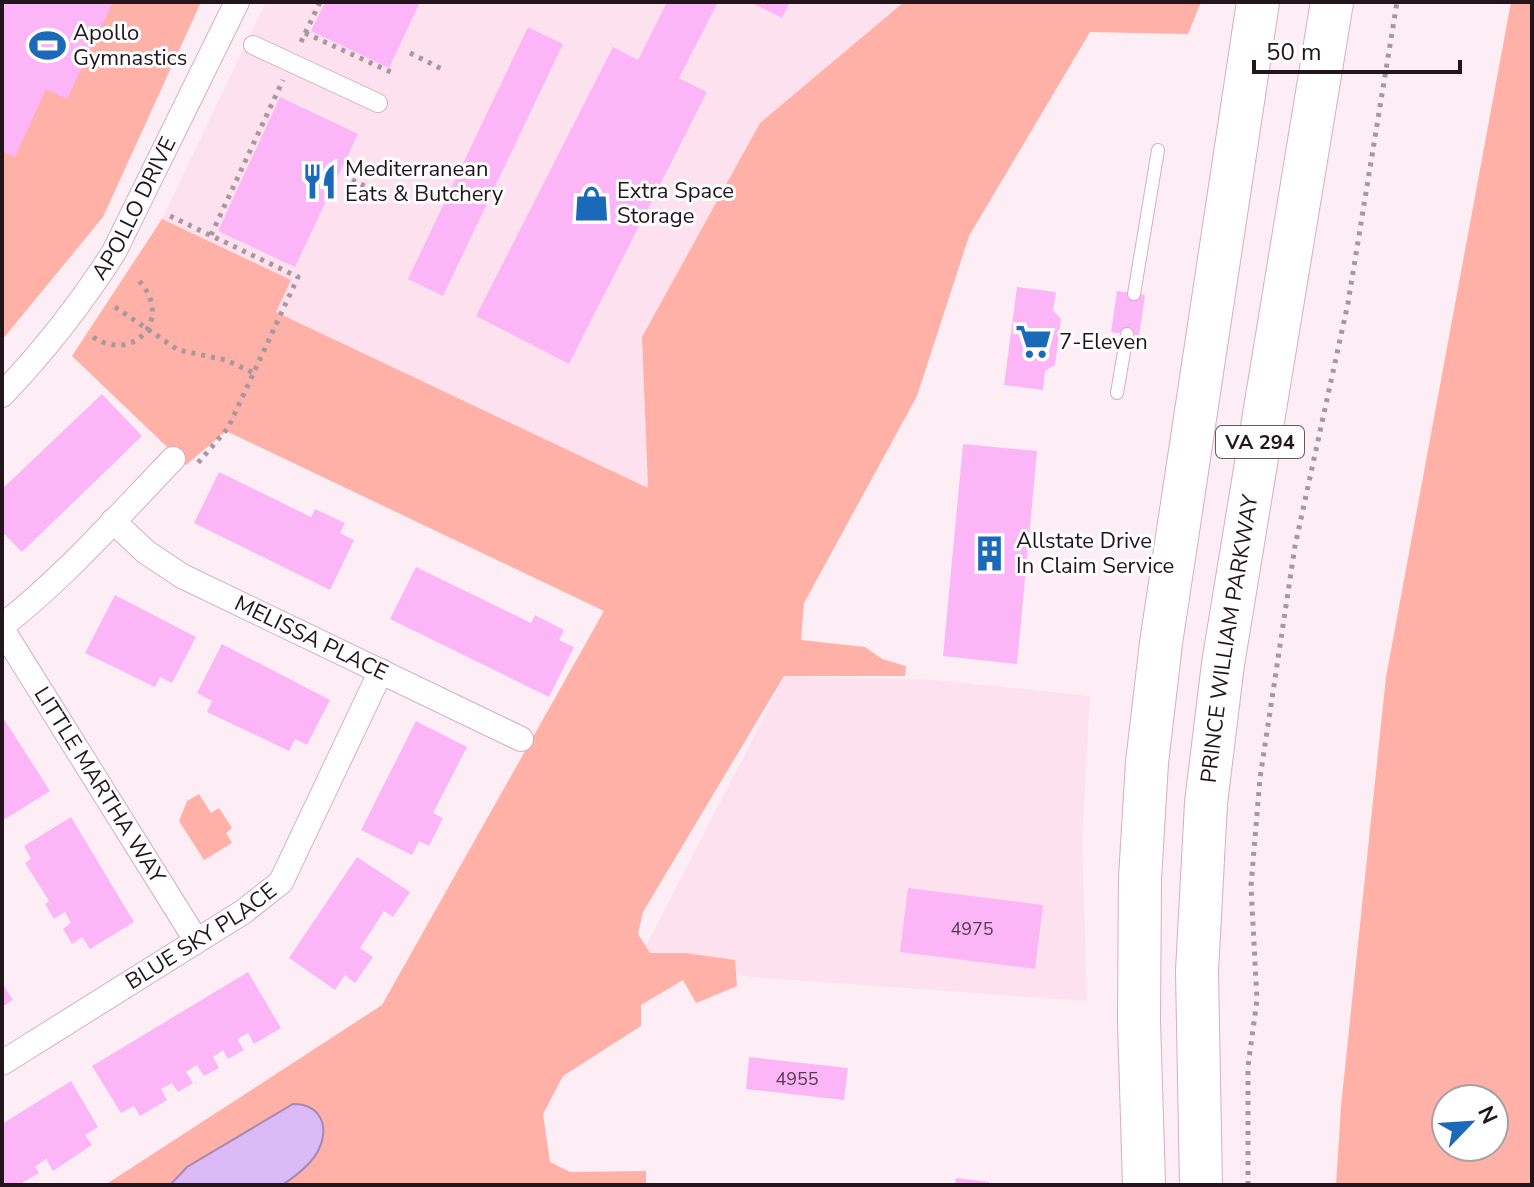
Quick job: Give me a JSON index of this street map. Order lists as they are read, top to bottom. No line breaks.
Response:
{"streets":{"highway":["VA 294","PRINCE WILLIAM PARKWAY"],"street":["APOLLO DRIVE","MELISSA PLACE","LITTLE MARTHA WAY","BLUE SKY PLACE"]},"crossings":[["MELISSA PLACE","BLUE SKY PLACE"],["LITTLE MARTHA WAY","BLUE SKY PLACE"]],"places":{"sports":["Apollo Gymnastics"],"restaurant":["Mediterranean Eats & Butchery"],"shop":["Extra Space Storage"],"supermarket":["7-Eleven"],"building":["Allstate Drive In Claim Service"]},"house_numbers":["4975","4955"],"scale_bar":"50 m","north":"top right"}
